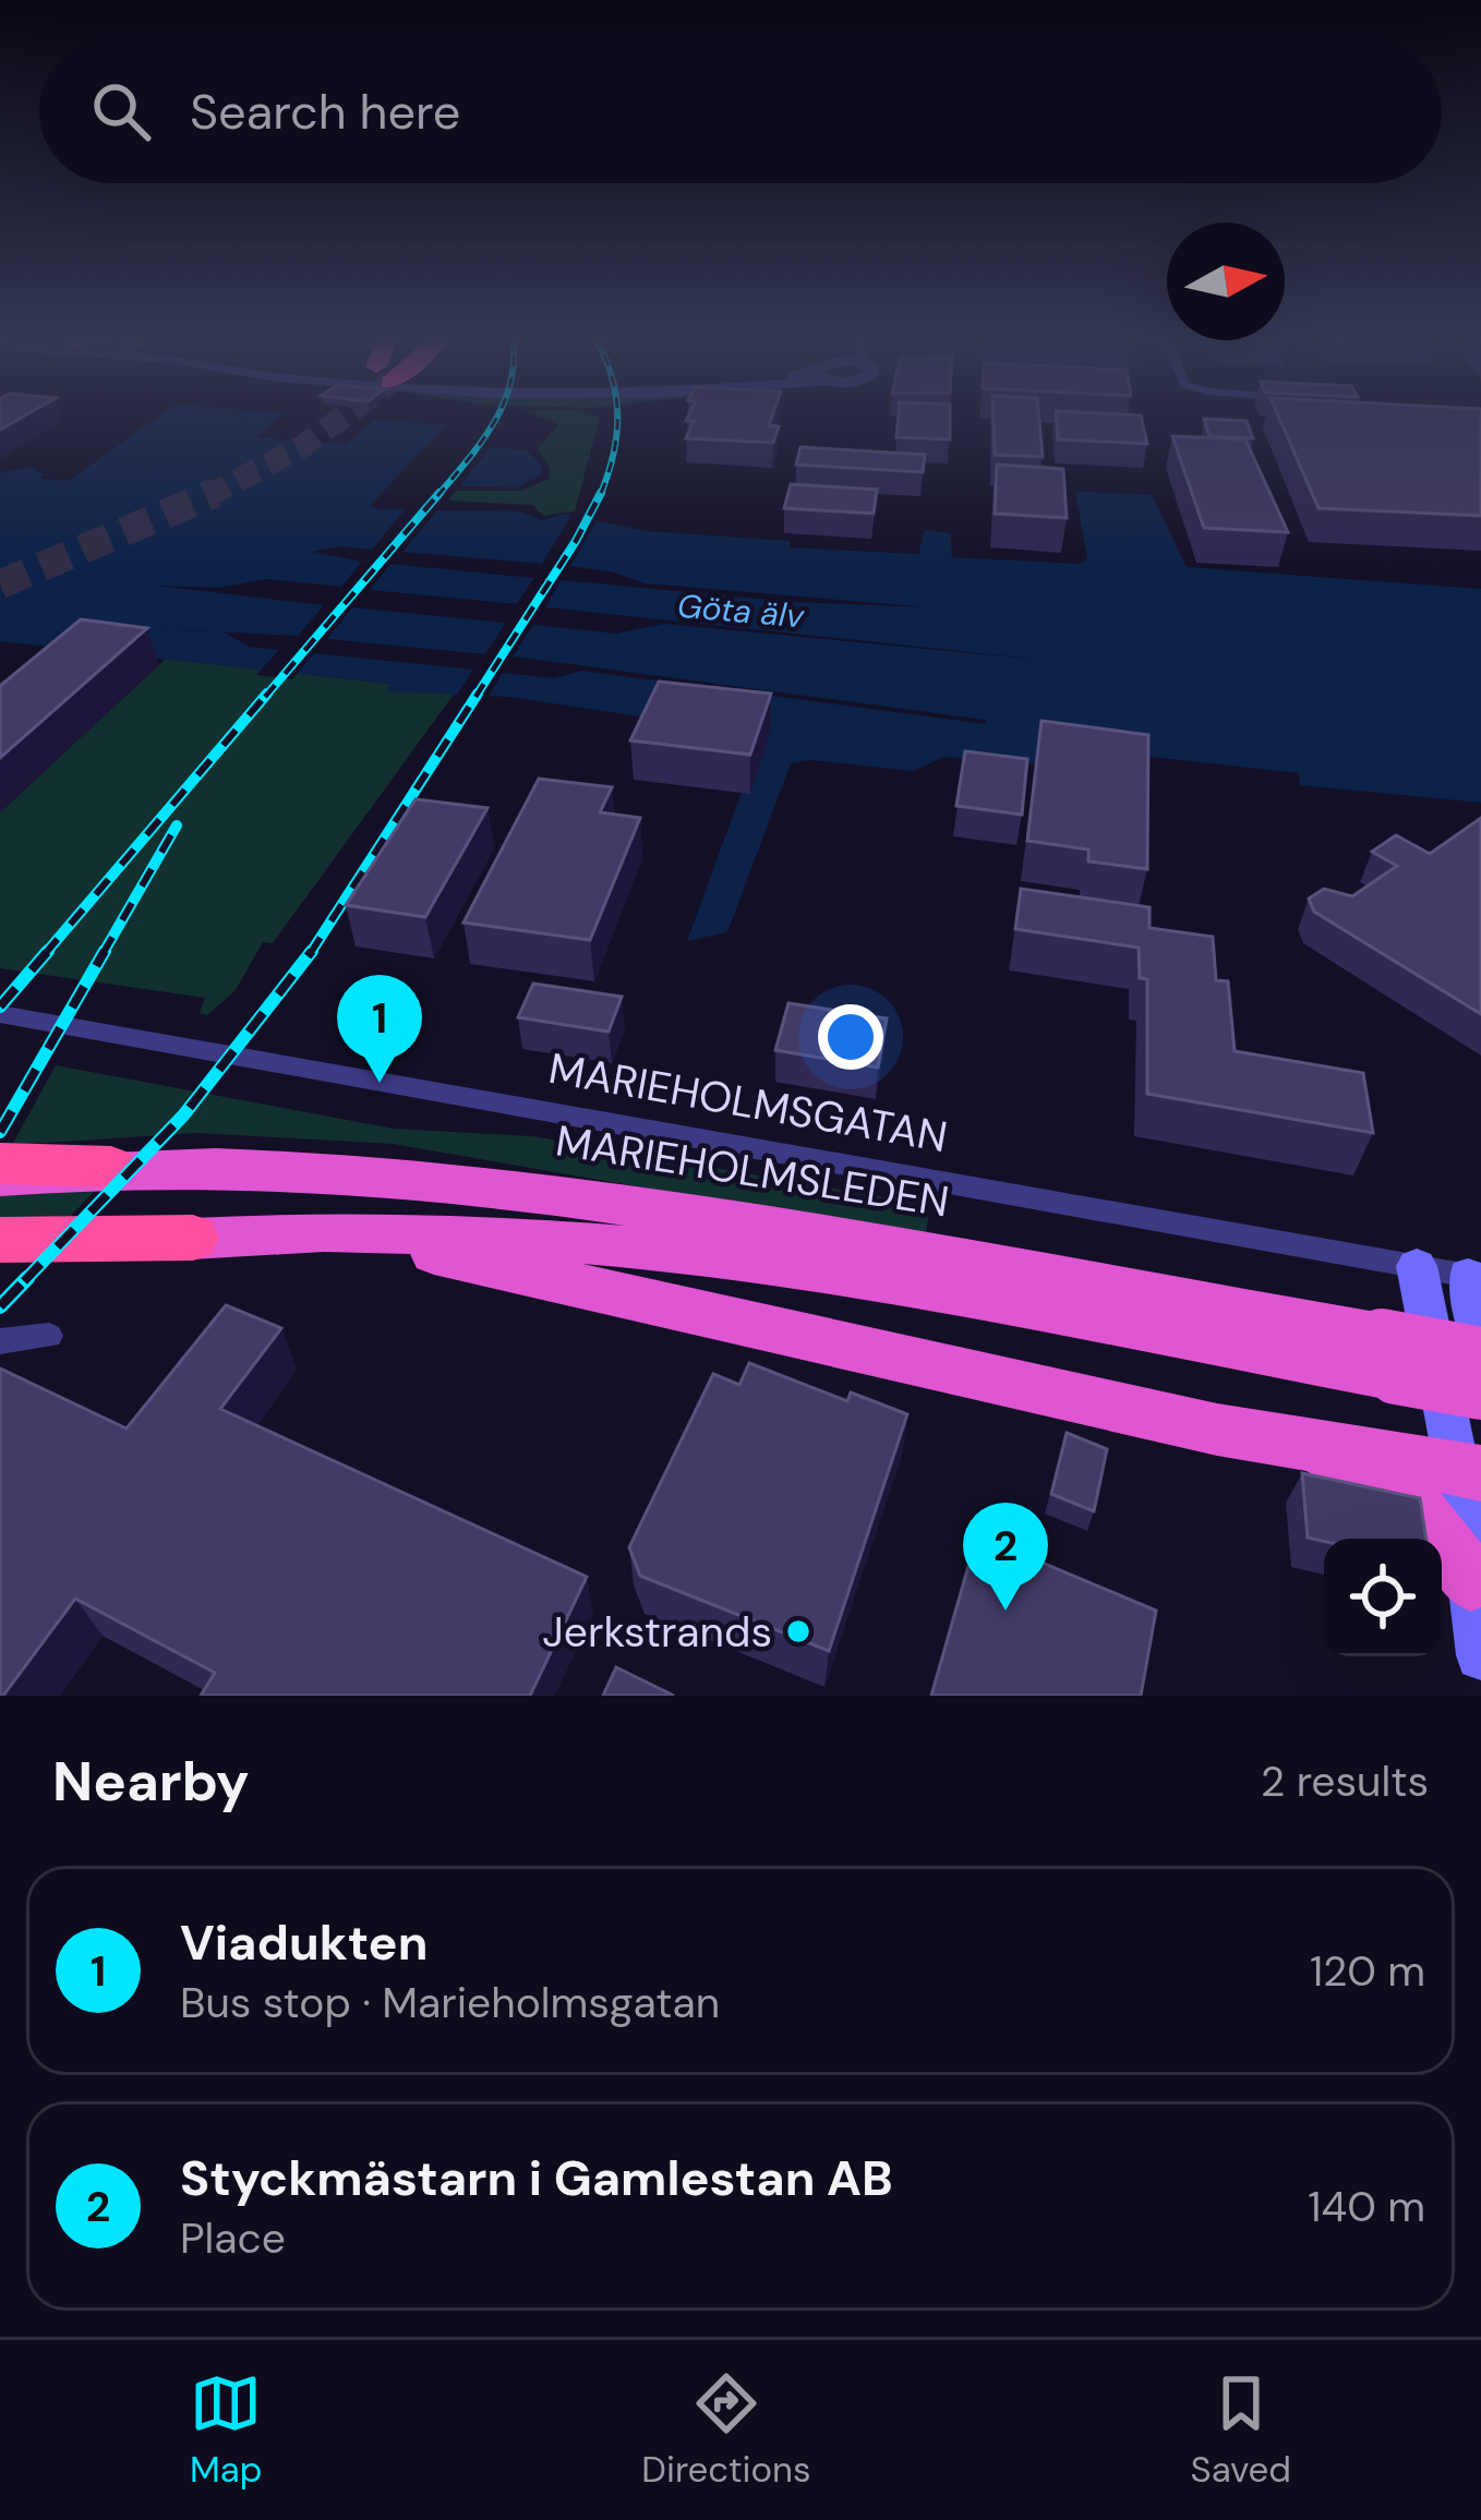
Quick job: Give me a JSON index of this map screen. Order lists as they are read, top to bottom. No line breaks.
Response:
{"streets":{"highway":["MARIEHOLMSLEDEN"],"street":["MARIEHOLMSGATAN"]},"water":["Göta älv"],"places":["Jerkstrands"],"north":"right","page":{"search":"Search here","pins":["1","2"],"heading":["Nearby","2 results"],"list":[{"mark":"1","name":"Viadukten","note":"Bus stop · Marieholmsgatan","value":"120 m"},{"mark":"2","name":"Styckmästarn i Gamlestan AB","note":"Place","value":"140 m"}],"nav":["Map","Directions","Saved"]}}
